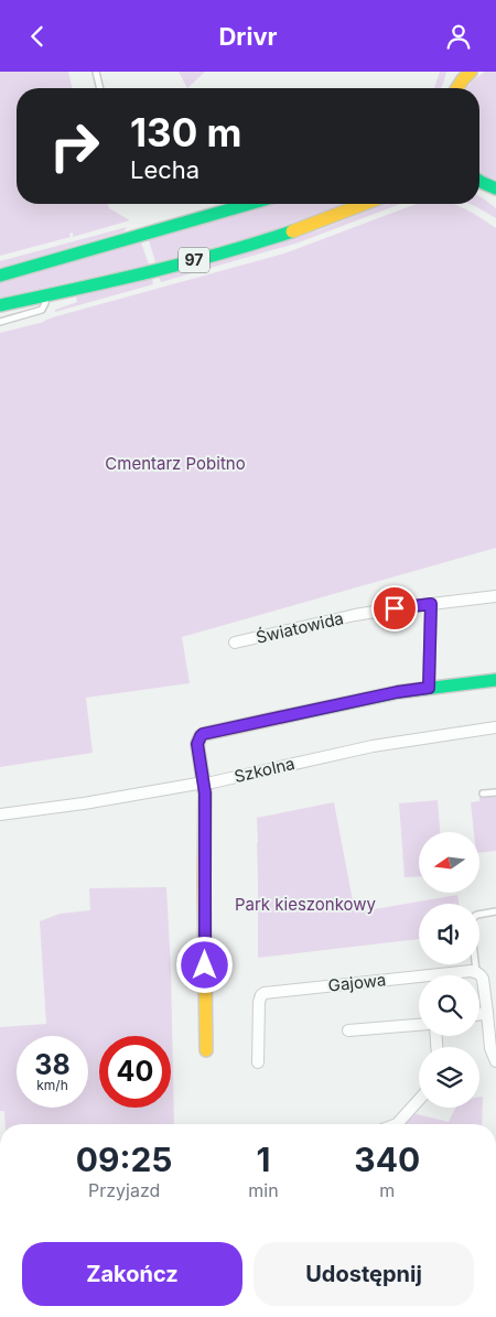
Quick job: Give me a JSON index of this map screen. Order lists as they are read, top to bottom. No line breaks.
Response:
{"streets":{"main road":["97"],"street":["Światowida","Szkolna","Gajowa"]},"parks":["Cmentarz Pobitno","Park kieszonkowy"],"north":"left","page":{"header":"Drivr","turn":["130 m","Lecha"],"speed":"38 km/h","limit":"40","eta":["09:25","Przyjazd","1","min","340","m"],"buttons":["Zakończ","Udostępnij"]}}
